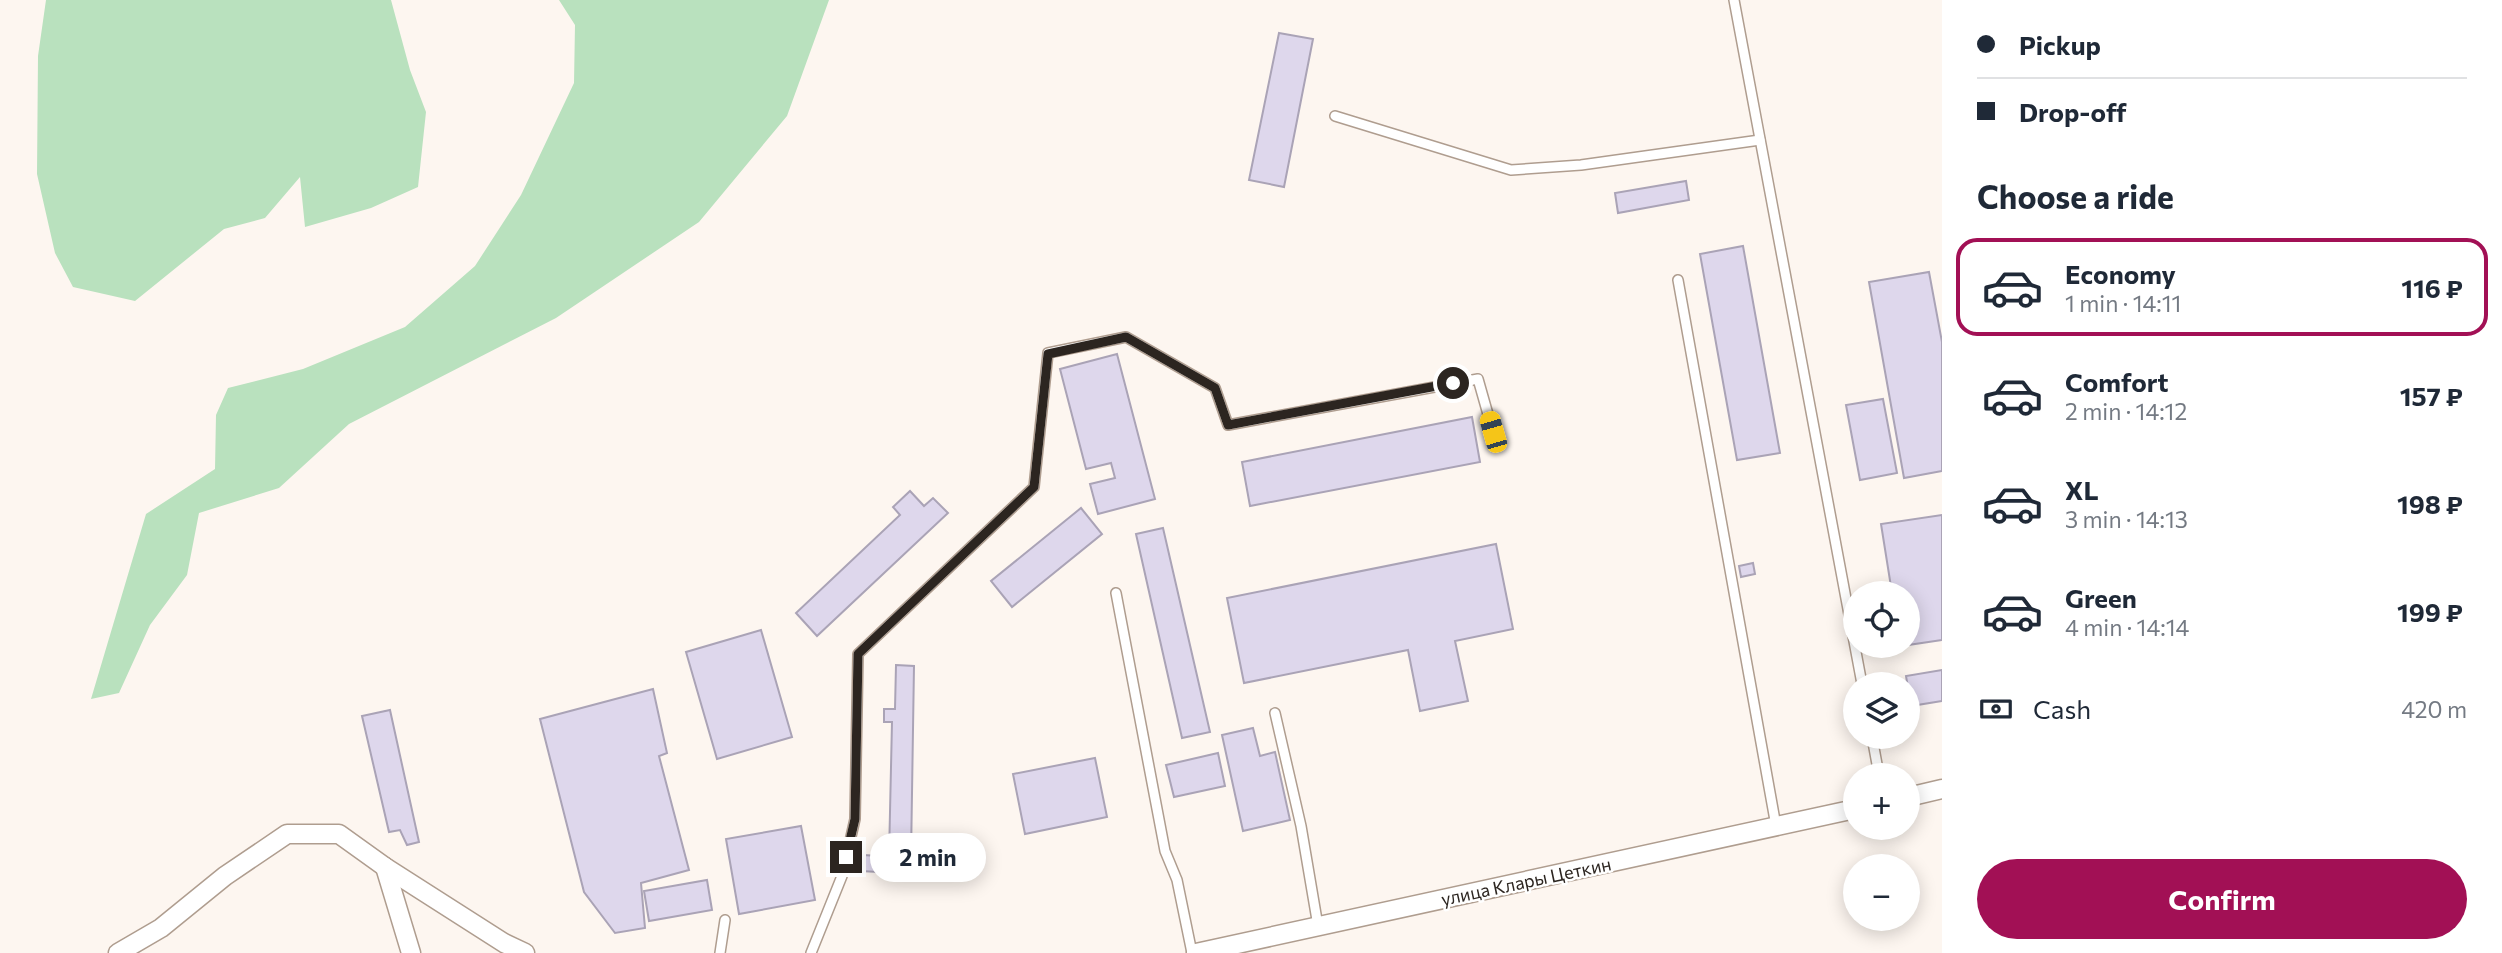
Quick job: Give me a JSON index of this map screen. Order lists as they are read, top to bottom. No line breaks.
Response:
{"streets":{"street":["улица Клары Цеткин"]},"page":{"banner":["Pickup","Drop-off"],"heading":"Choose a ride","list":[{"name":"Economy","note":"1 min · 14:11","value":"116 ₽"},{"name":"Comfort","note":"2 min · 14:12","value":"157 ₽"},{"name":"XL","note":"3 min · 14:13","value":"198 ₽"},{"name":"Green","note":"4 min · 14:14","value":"199 ₽"}],"map_buttons":["+","−"],"pay":["Cash","420 m"],"bubble":"2 min","buttons":"Confirm"}}
